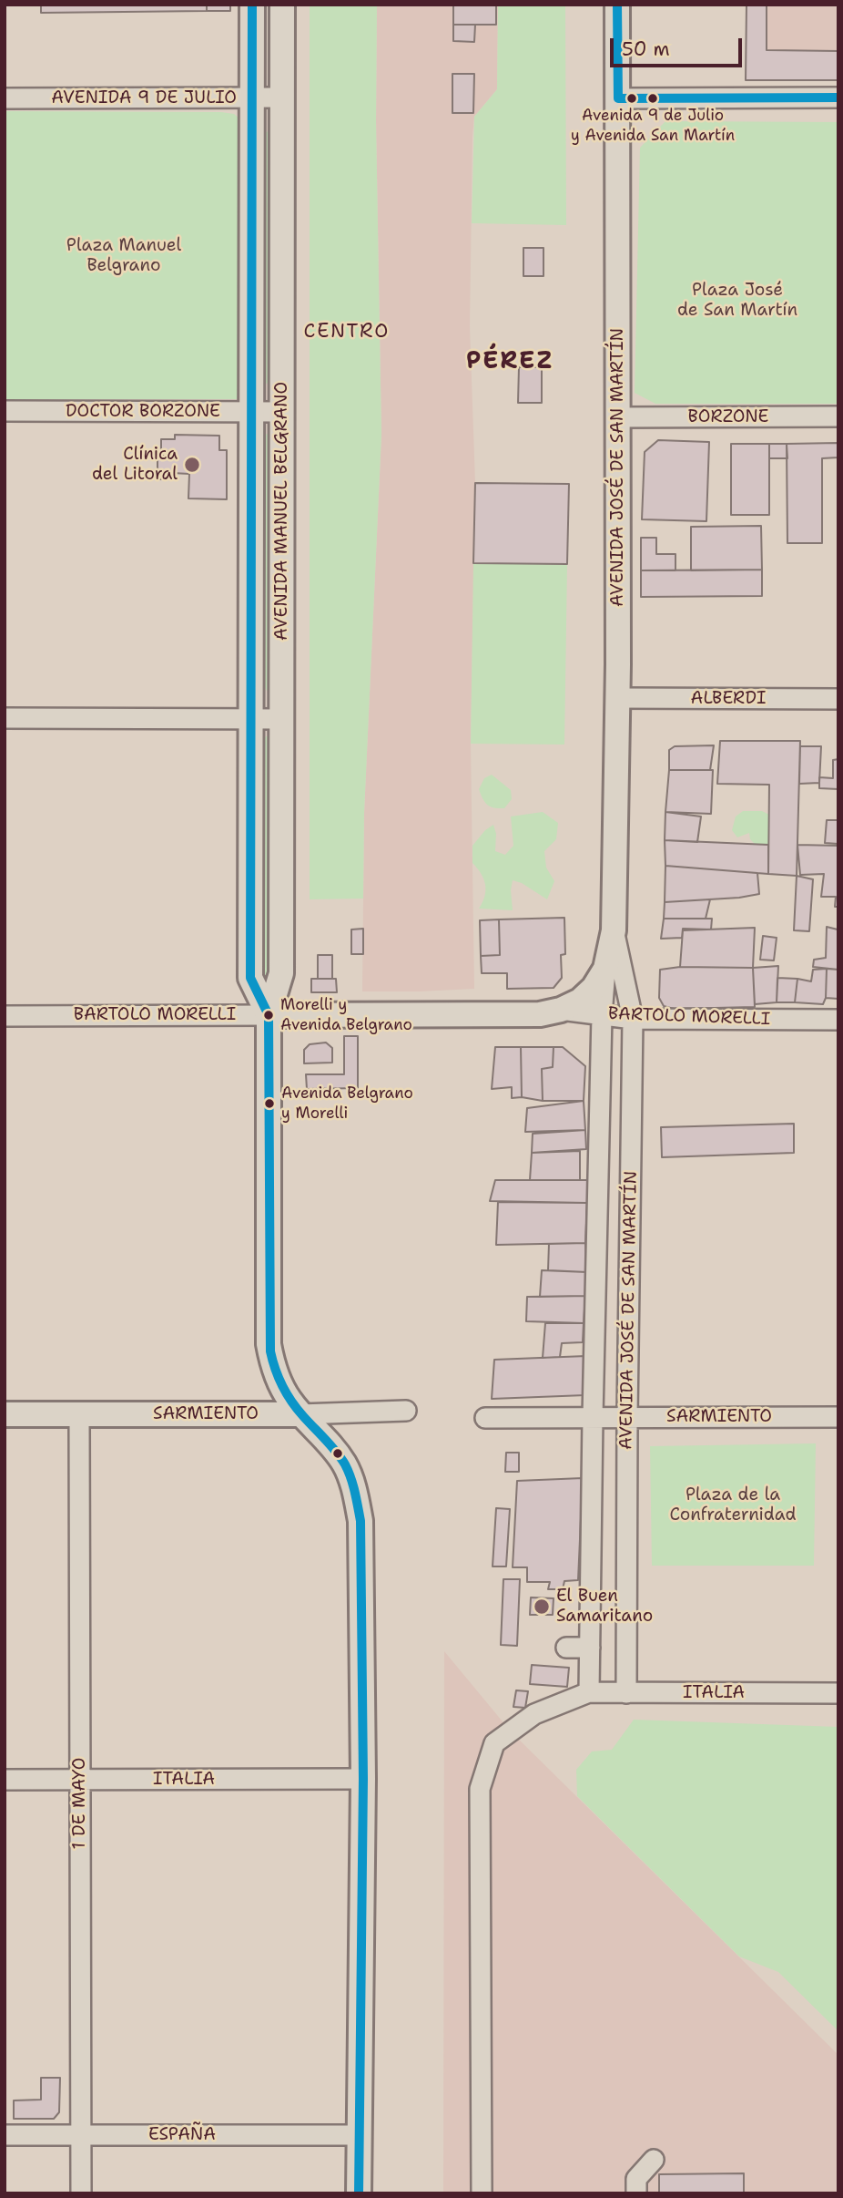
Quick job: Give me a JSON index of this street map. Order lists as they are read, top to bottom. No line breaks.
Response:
{"streets":{"main road":["AVENIDA JOSÉ DE SAN MARTÍN","AVENIDA MANUEL BELGRANO","BARTOLO MORELLI","SARMIENTO"],"street":["AVENIDA 9 DE JULIO","DOCTOR BORZONE","BORZONE","ALBERDI","ITALIA","1 DE MAYO","ESPAÑA"]},"crossings":[["AVENIDA 9 DE JULIO","AVENIDA MANUEL BELGRANO"],["DOCTOR BORZONE","AVENIDA MANUEL BELGRANO"],["BORZONE","AVENIDA JOSÉ DE SAN MARTÍN"],["AVENIDA JOSÉ DE SAN MARTÍN","ALBERDI"],["AVENIDA JOSÉ DE SAN MARTÍN","BARTOLO MORELLI"],["AVENIDA JOSÉ DE SAN MARTÍN","SARMIENTO"],["AVENIDA JOSÉ DE SAN MARTÍN","ITALIA"],["AVENIDA MANUEL BELGRANO","BARTOLO MORELLI"],["AVENIDA MANUEL BELGRANO","SARMIENTO"],["AVENIDA MANUEL BELGRANO","ITALIA"],["AVENIDA MANUEL BELGRANO","ESPAÑA"],["SARMIENTO","1 DE MAYO"],["ITALIA","1 DE MAYO"],["1 DE MAYO","ESPAÑA"]],"districts":["CENTRO","PÉREZ"],"parks":["Plaza Manuel Belgrano","Plaza José de San Martín","Plaza de la Confraternidad"],"places":["Avenida 9 de Julio y Avenida San Martín","Clínica del Litoral","Morelli y Avenida Belgrano","Avenida Belgrano y Morelli","El Buen Samaritano"],"scale_bar":"50 m"}
